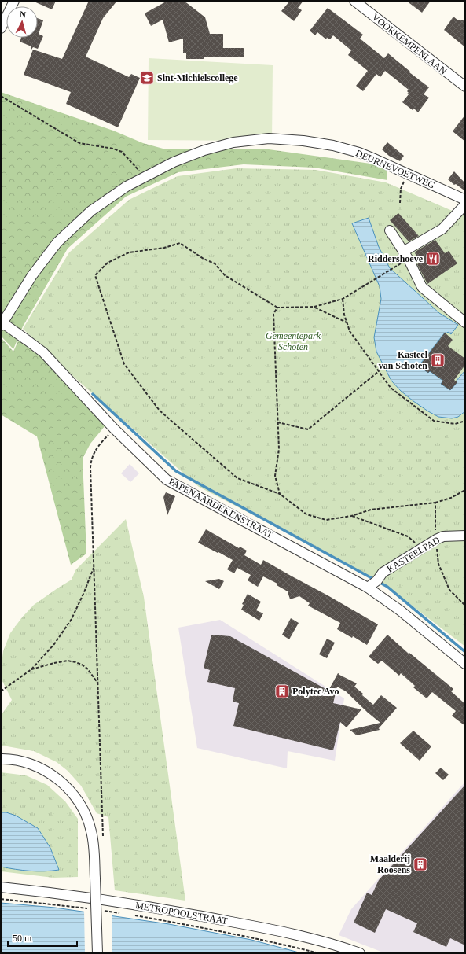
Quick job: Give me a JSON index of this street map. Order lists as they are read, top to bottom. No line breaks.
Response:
{"streets":{"street":["VOORKEMPENLAAN","DEURNEVOETWEG","PAPENAARDEKENSTRAAT","KASTEELPAD","METROPOOLSTRAAT"]},"crossings":[["DEURNEVOETWEG","PAPENAARDEKENSTRAAT"],["PAPENAARDEKENSTRAAT","KASTEELPAD"]],"parks":["Gemeentepark Schoten"],"places":{"school or university":["Sint-Michielscollege"],"restaurant":["Riddershoeve"],"building":["Kasteel van Schoten","Polytec Avo","Maalderij Roosens"]},"scale_bar":"50 m","north":"top"}
